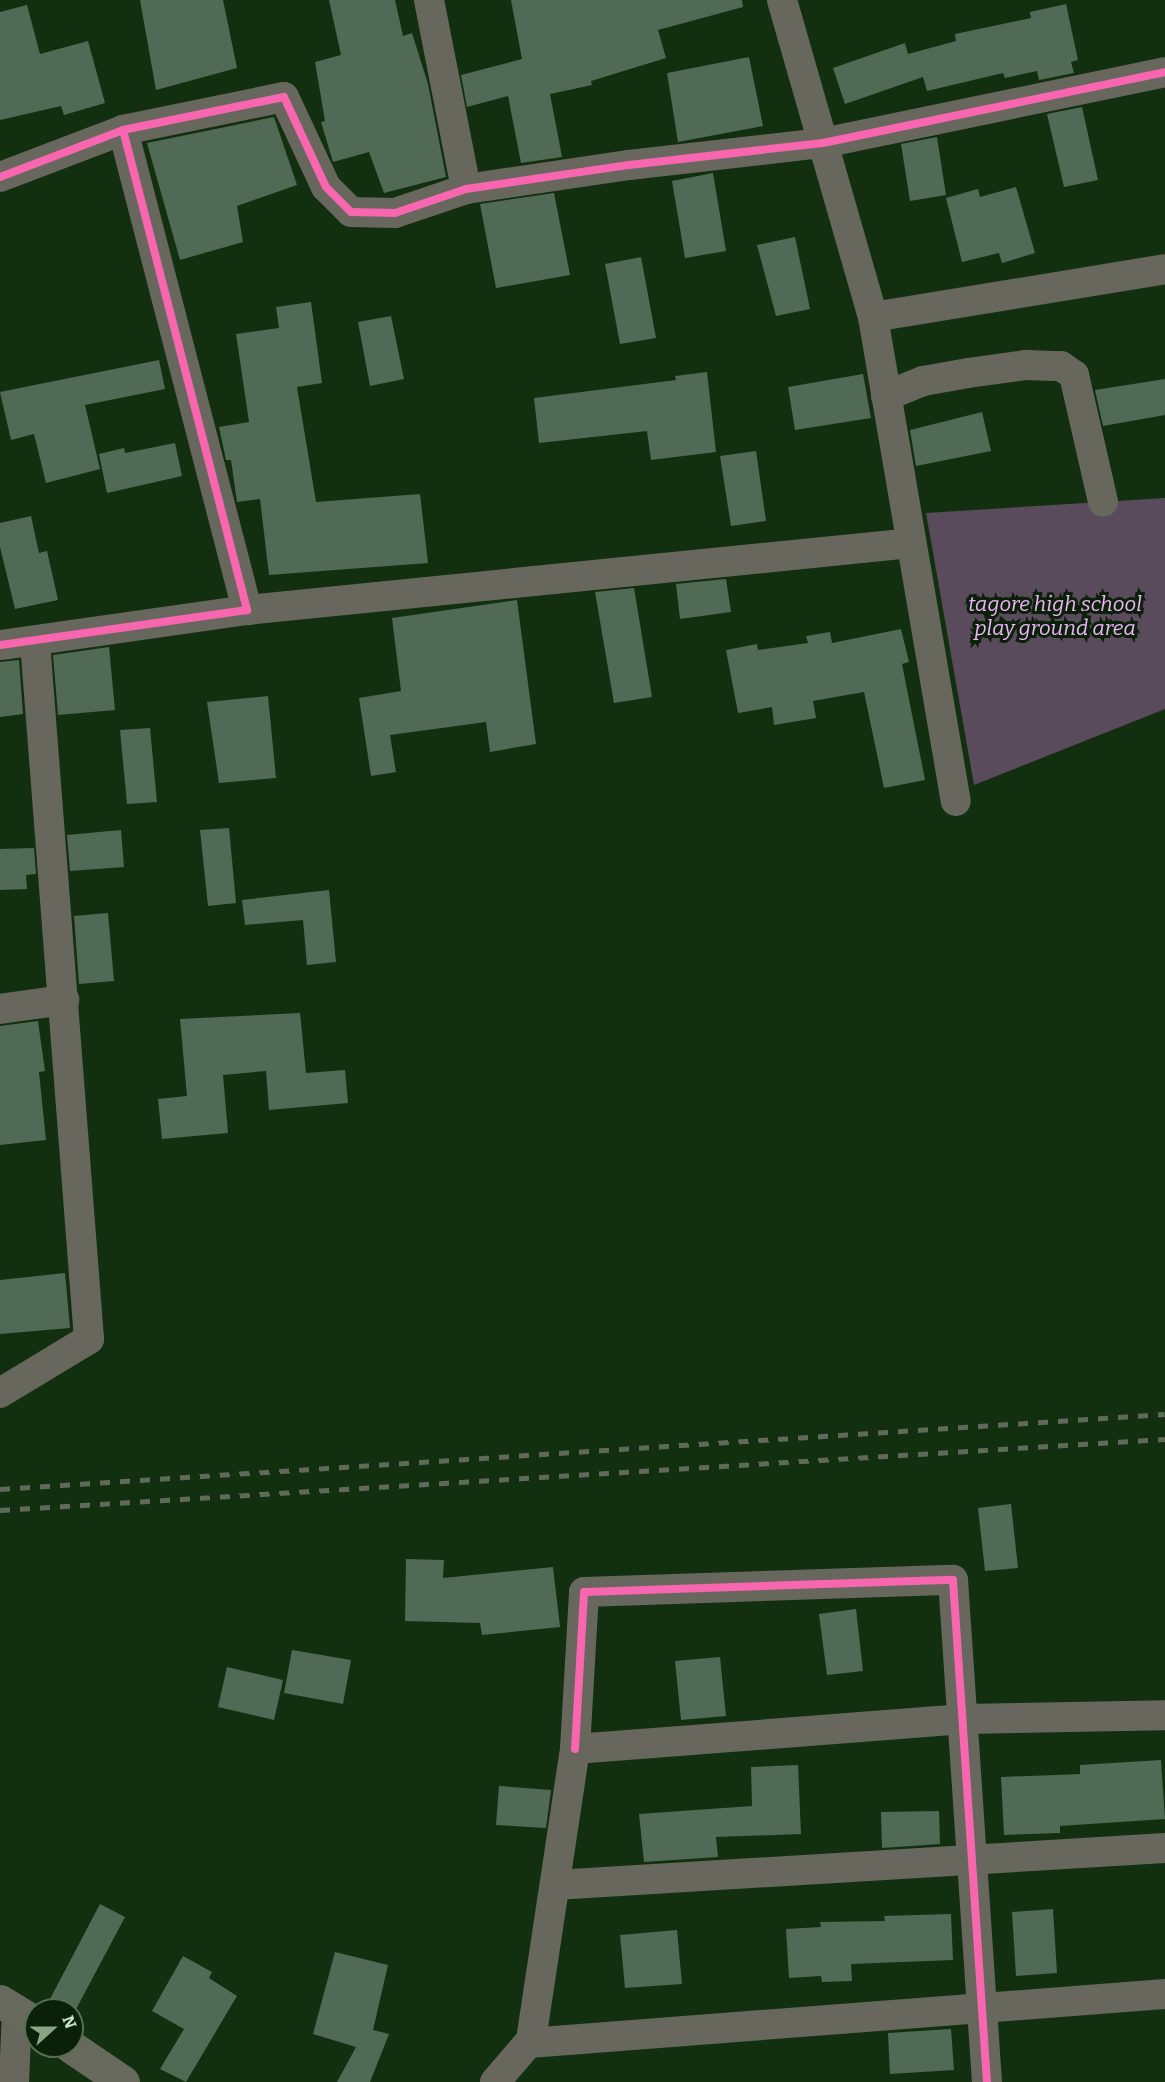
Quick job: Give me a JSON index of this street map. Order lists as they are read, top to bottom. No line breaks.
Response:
{"parks":["tagore high school play ground area"],"north":"right"}
